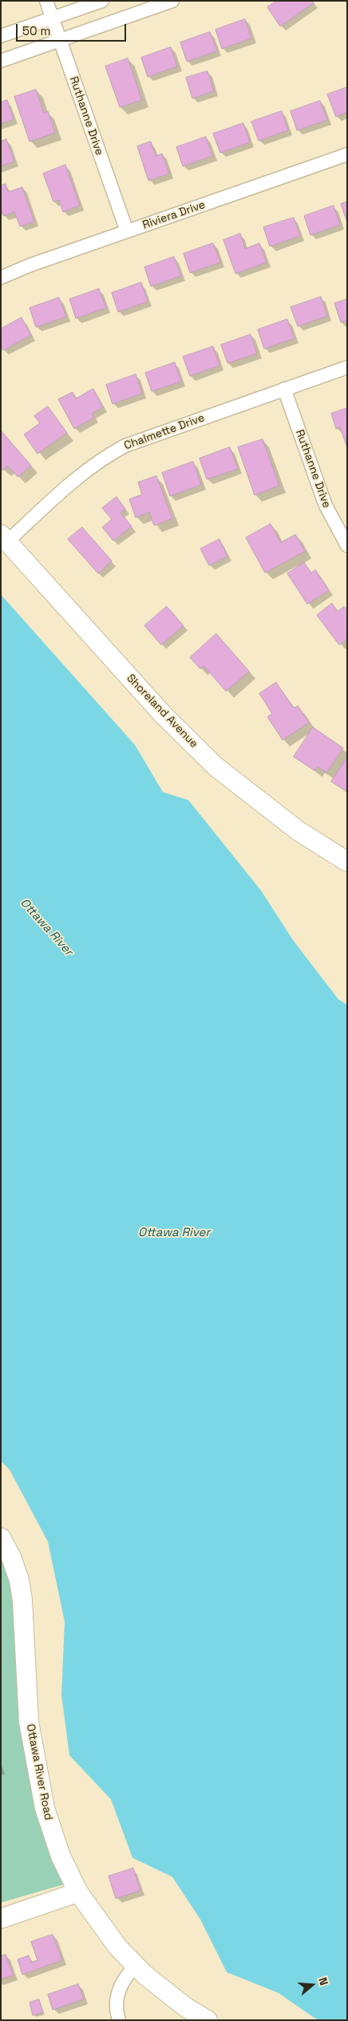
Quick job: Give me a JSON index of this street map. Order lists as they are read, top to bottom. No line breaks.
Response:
{"streets":{"street":["Ruthanne Drive","Riviera Drive","Chalmette Drive","Shoreland Avenue","Ottawa River Road"]},"crossings":[["Ruthanne Drive","Riviera Drive"],["Ruthanne Drive","Chalmette Drive"],["Chalmette Drive","Shoreland Avenue"]],"water":["Ottawa River"],"scale_bar":"50 m","north":"right"}
